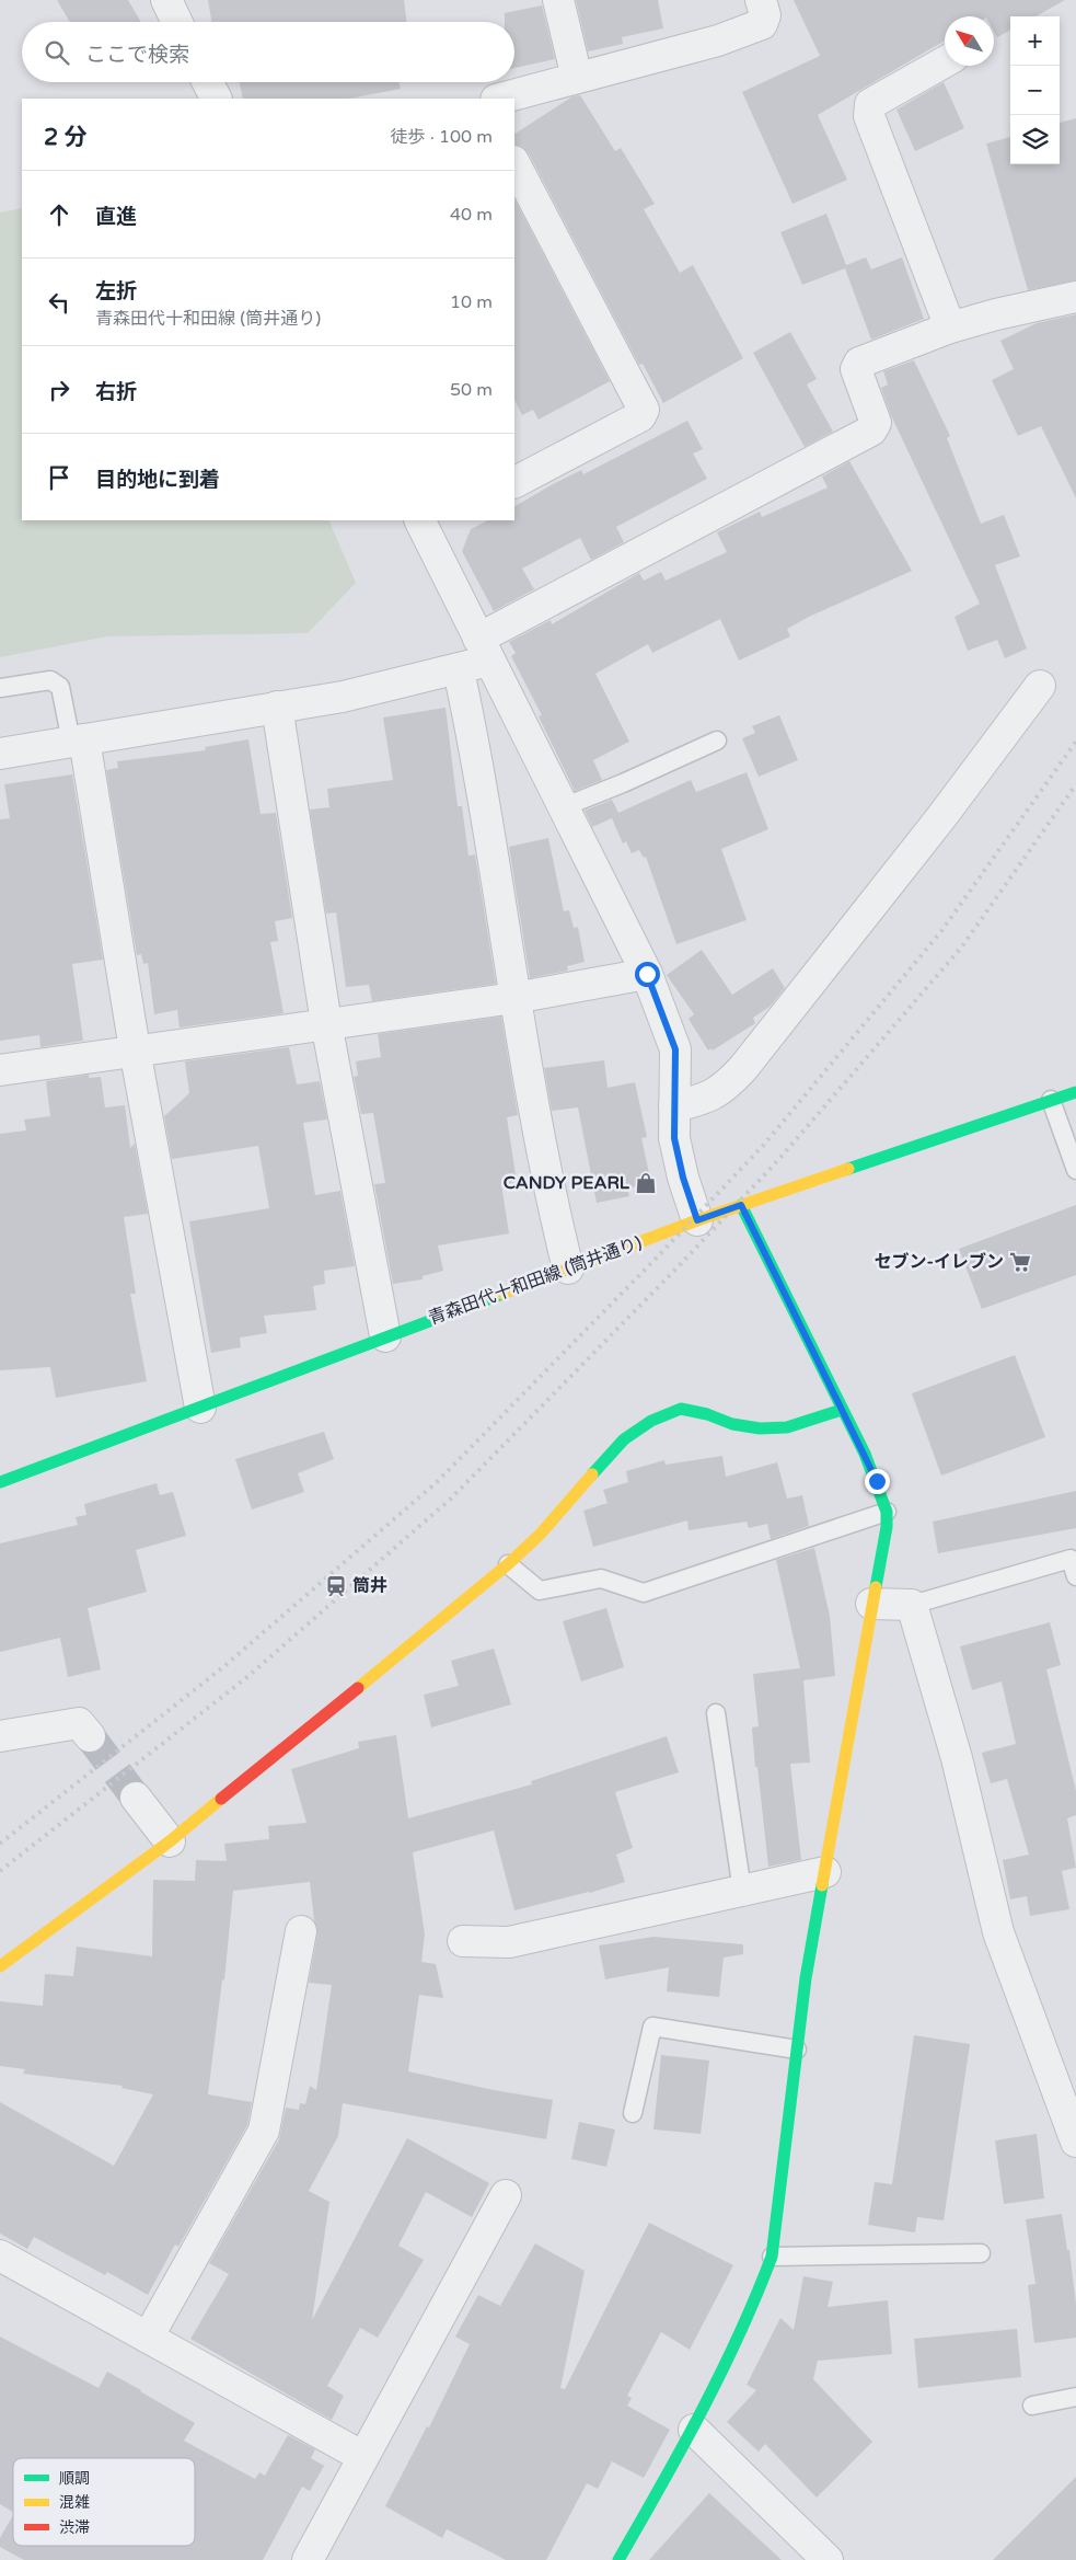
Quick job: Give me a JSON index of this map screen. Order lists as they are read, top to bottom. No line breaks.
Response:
{"streets":{"street":["青森田代十和田線 (筒井通り)"]},"places":{"shop":["CANDY PEARL"],"supermarket":["セブン-イレブン"],"station":["筒井"]},"legend":["順調","混雑","渋滞"],"north":"top left","page":{"map_buttons":["+","−"],"search":"ここで検索","heading":["2 分","徒歩 · 100 m"],"list":[["直進","40 m"],["左折","青森田代十和田線 (筒井通り)","10 m"],["右折","50 m"],"目的地に到着"]}}
